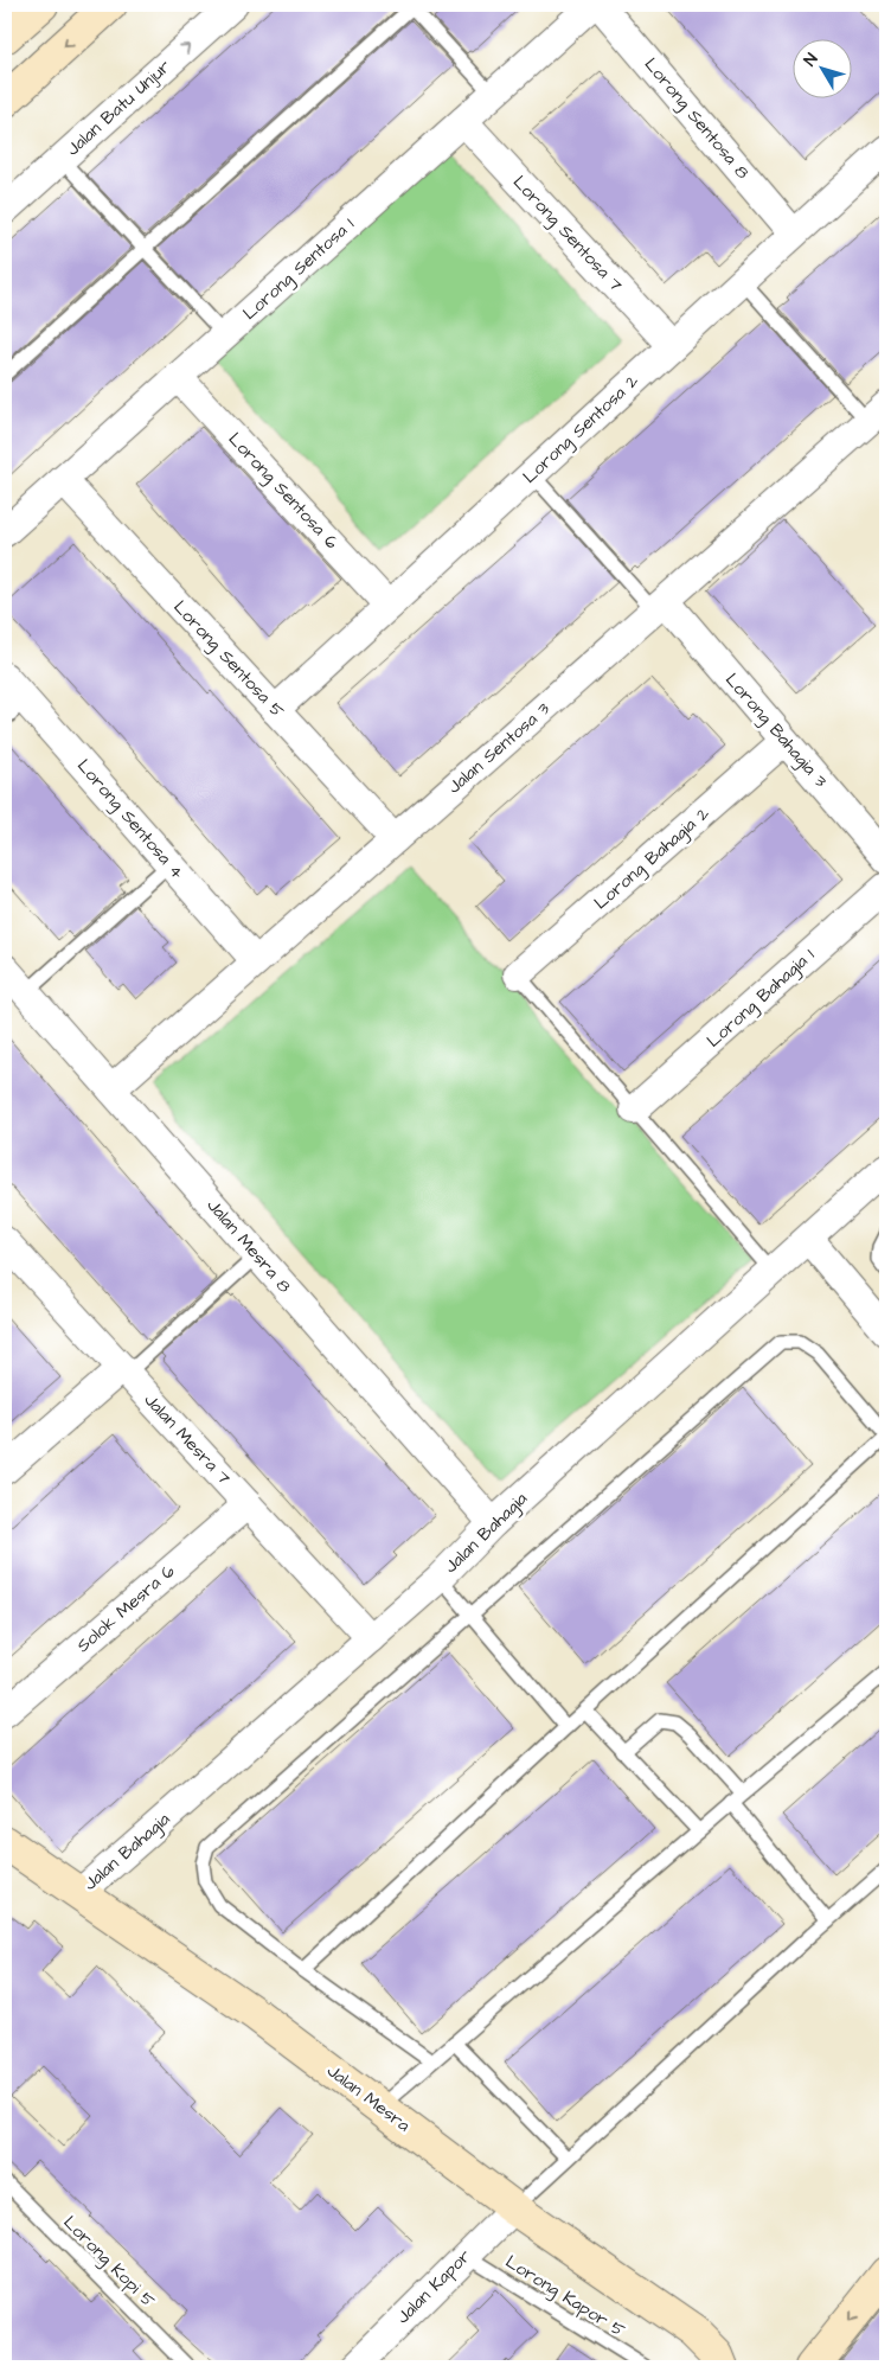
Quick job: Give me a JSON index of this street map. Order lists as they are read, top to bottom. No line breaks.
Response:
{"streets":{"street":["Jalan Batu Unjur","Lorong Sentosa 8","Lorong Sentosa 7","Lorong Sentosa 1","Lorong Sentosa 2","Lorong Sentosa 6","Lorong Sentosa 5","Lorong Bahagia 3","Jalan Sentosa 3","Lorong Sentosa 4","Lorong Bahagia 2","Lorong Bahagia 1","Jalan Mesra 8","Jalan Mesra 7","Jalan Bahagia","Solok Mesra 6","Jalan Mesra","Jalan Kapor"],"lane":["Lorong Kopi 5","Lorong Kapor 5"]},"crossings":[["Lorong Sentosa 8","Lorong Sentosa 2"],["Lorong Sentosa 7","Lorong Sentosa 1"],["Lorong Sentosa 7","Lorong Sentosa 2"],["Lorong Sentosa 1","Lorong Sentosa 6"],["Lorong Sentosa 1","Lorong Sentosa 5"],["Lorong Sentosa 2","Lorong Sentosa 6"],["Lorong Sentosa 2","Lorong Sentosa 5"],["Lorong Sentosa 5","Jalan Sentosa 3"],["Lorong Bahagia 3","Jalan Sentosa 3"],["Lorong Bahagia 3","Lorong Bahagia 2"],["Jalan Sentosa 3","Lorong Sentosa 4"],["Jalan Sentosa 3","Jalan Mesra 8"],["Jalan Mesra 8","Jalan Bahagia"],["Jalan Mesra 7","Jalan Bahagia"],["Jalan Mesra 7","Solok Mesra 6"],["Jalan Bahagia","Jalan Mesra"],["Jalan Mesra","Jalan Kapor"],["Jalan Kapor","Lorong Kapor 5"]],"north":"top left"}
